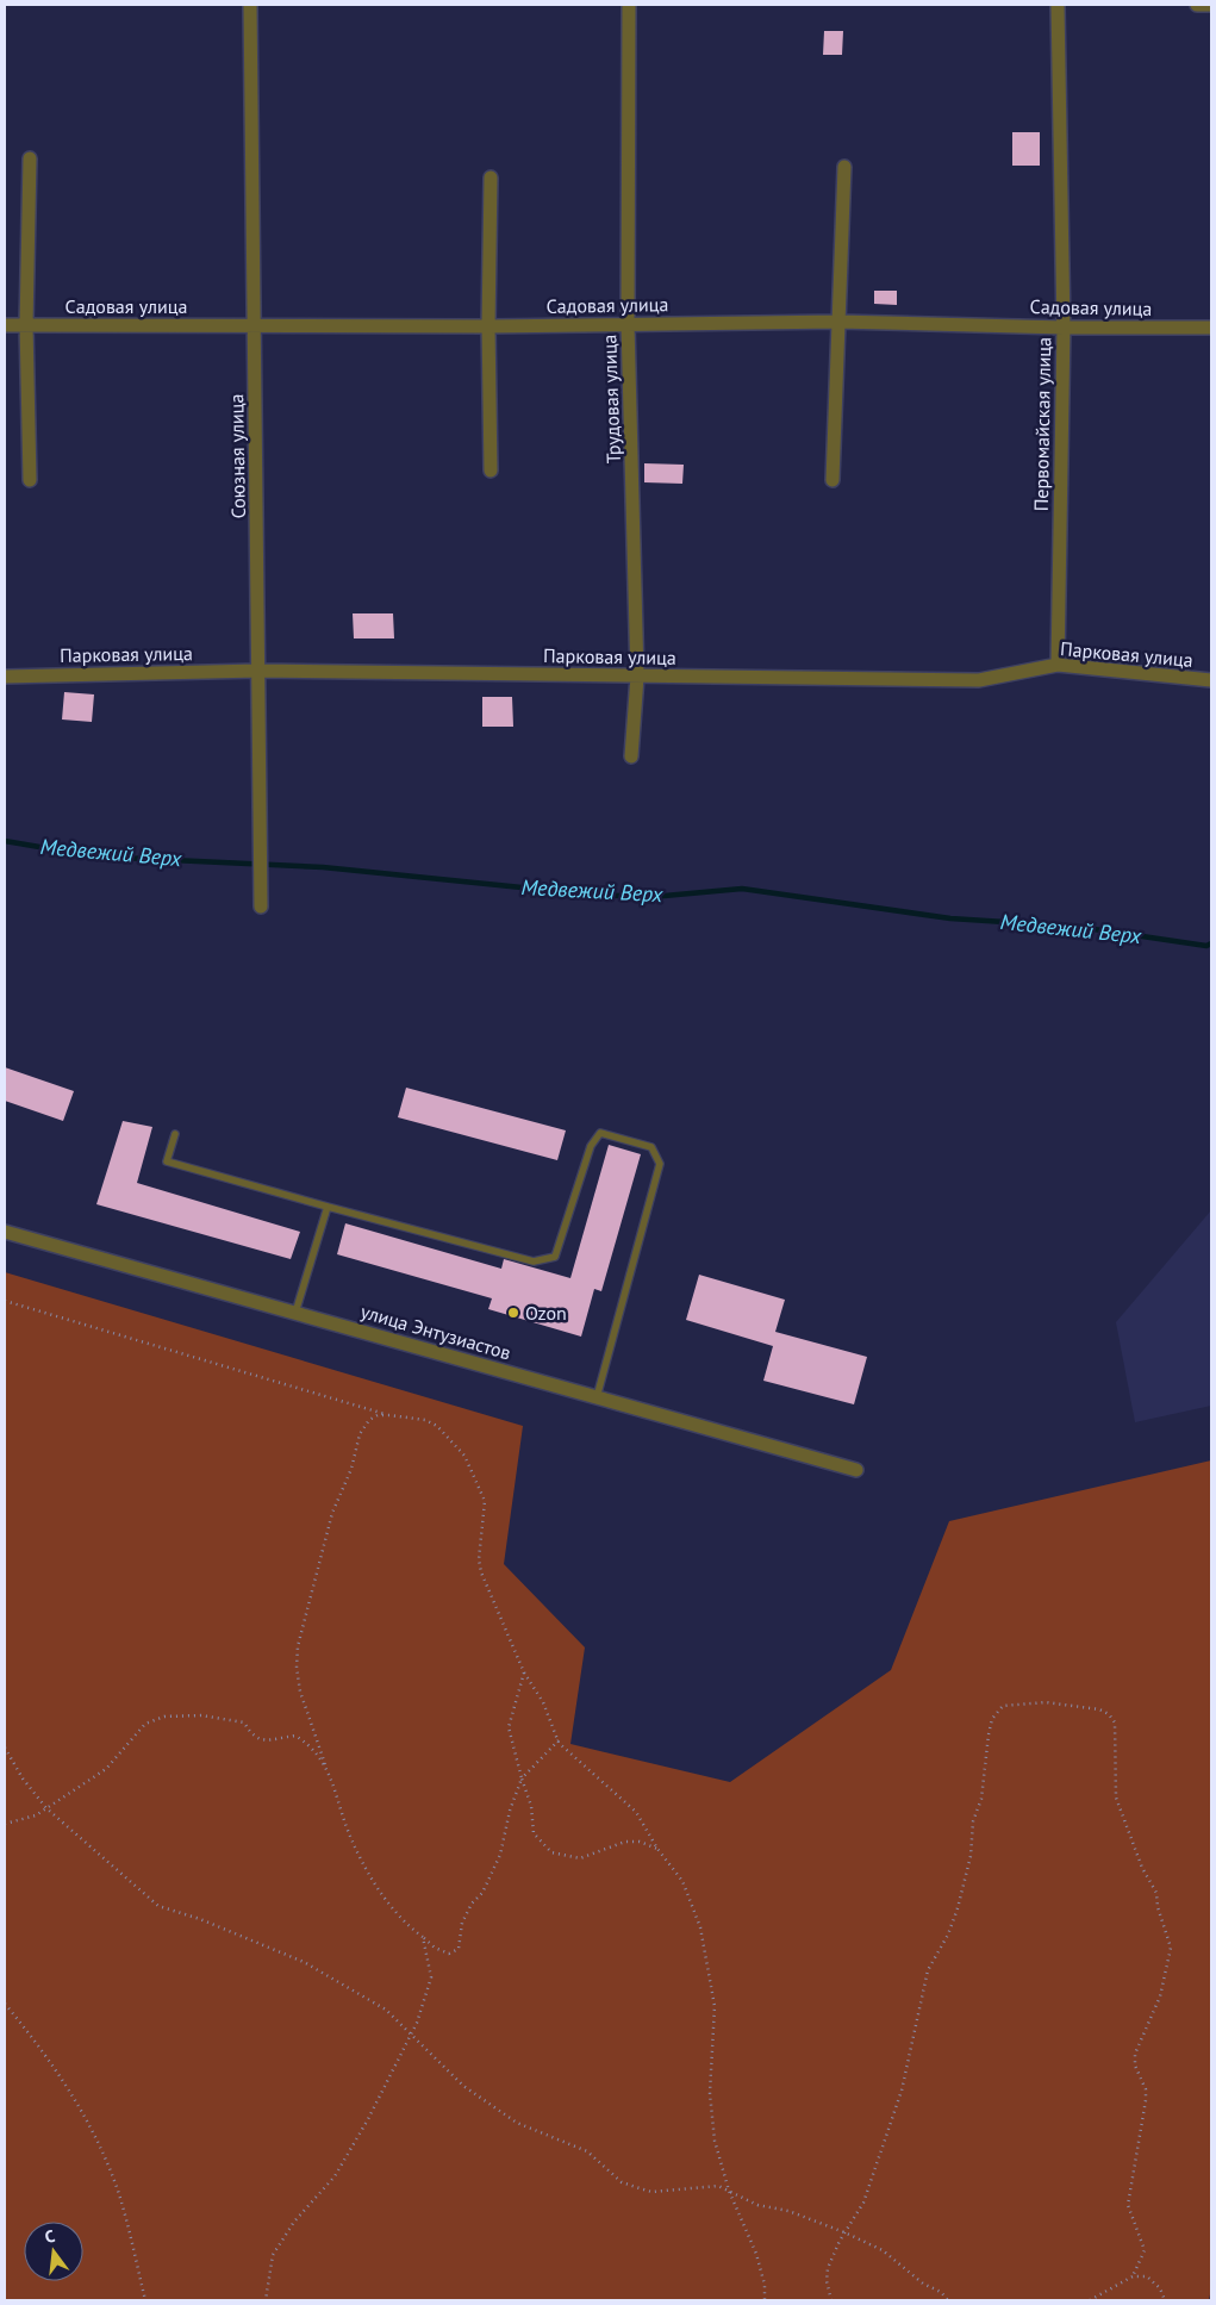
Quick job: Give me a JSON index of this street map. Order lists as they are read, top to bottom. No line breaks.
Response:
{"streets":{"street":["Садовая улица","Трудовая улица","Первомайская улица","Союзная улица","Парковая улица","улица Энтузиастов"]},"crossings":[["Садовая улица","Трудовая улица"],["Садовая улица","Первомайская улица"],["Садовая улица","Союзная улица"],["Трудовая улица","Парковая улица"],["Первомайская улица","Парковая улица"],["Союзная улица","Парковая улица"]],"water":["Медвежий Верх"],"places":["Ozon"],"north":"top"}
